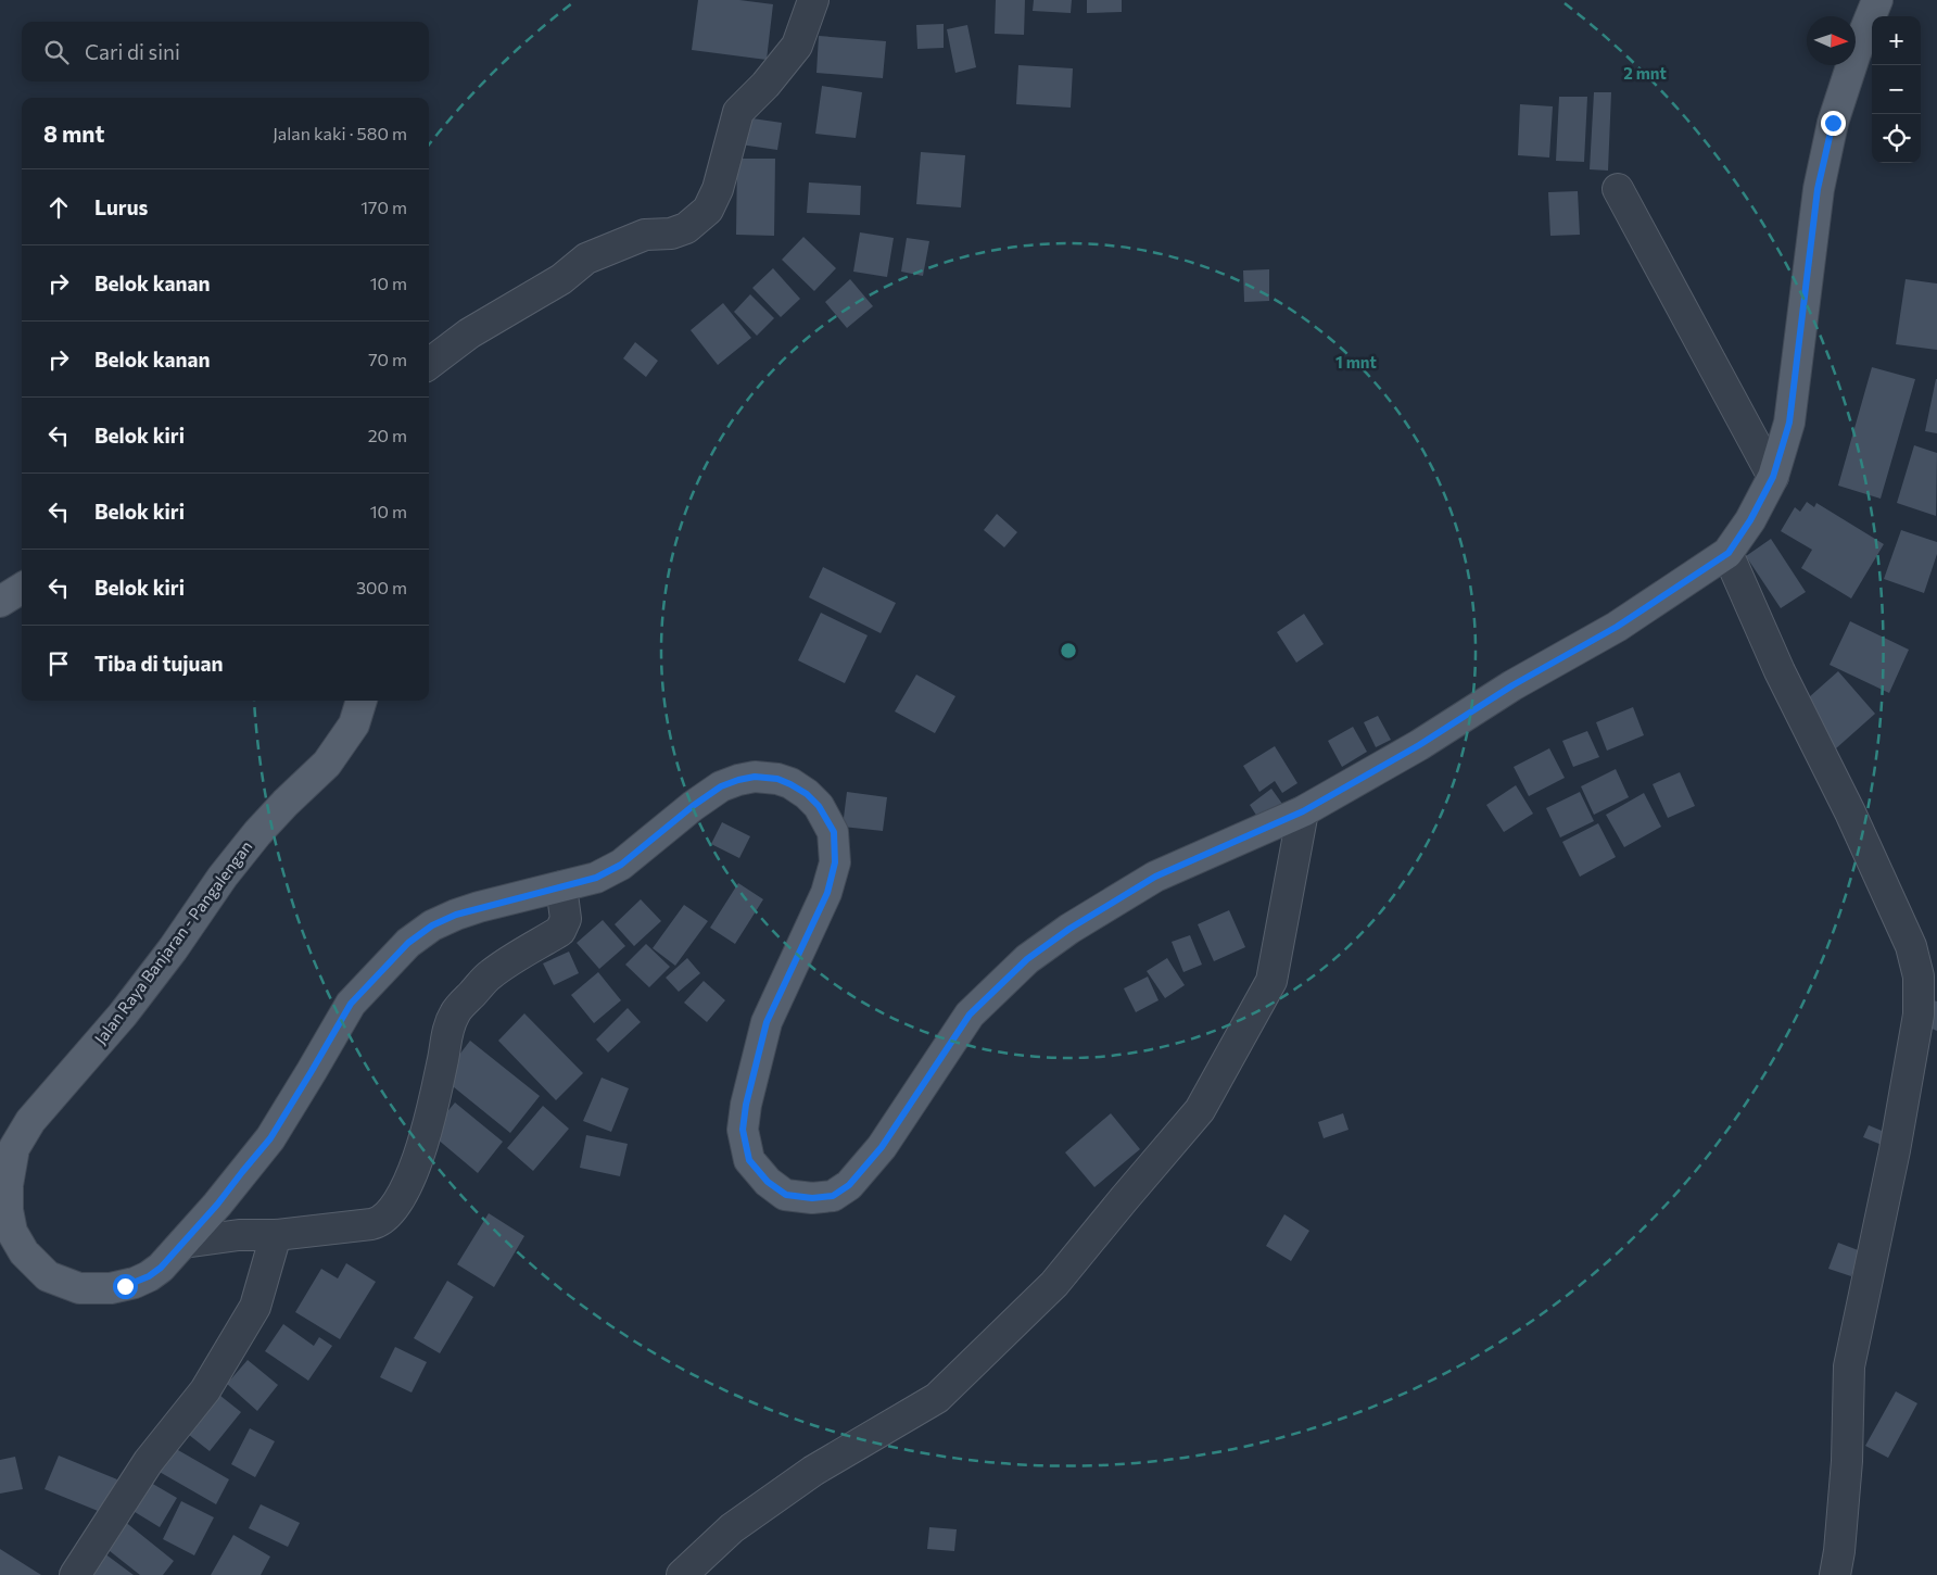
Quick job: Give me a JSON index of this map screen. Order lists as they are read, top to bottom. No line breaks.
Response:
{"streets":{"main road":["Jalan Raya Banjaran - Pangalengan"]},"north":"right","page":{"map_buttons":["+","−"],"search":"Cari di sini","heading":["8 mnt","Jalan kaki · 580 m"],"list":[["Lurus","170 m"],["Belok kanan","10 m"],["Belok kanan","70 m"],["Belok kiri","20 m"],["Belok kiri","10 m"],["Belok kiri","300 m"],"Tiba di tujuan"]},"rings":["2 mnt","1 mnt"]}
